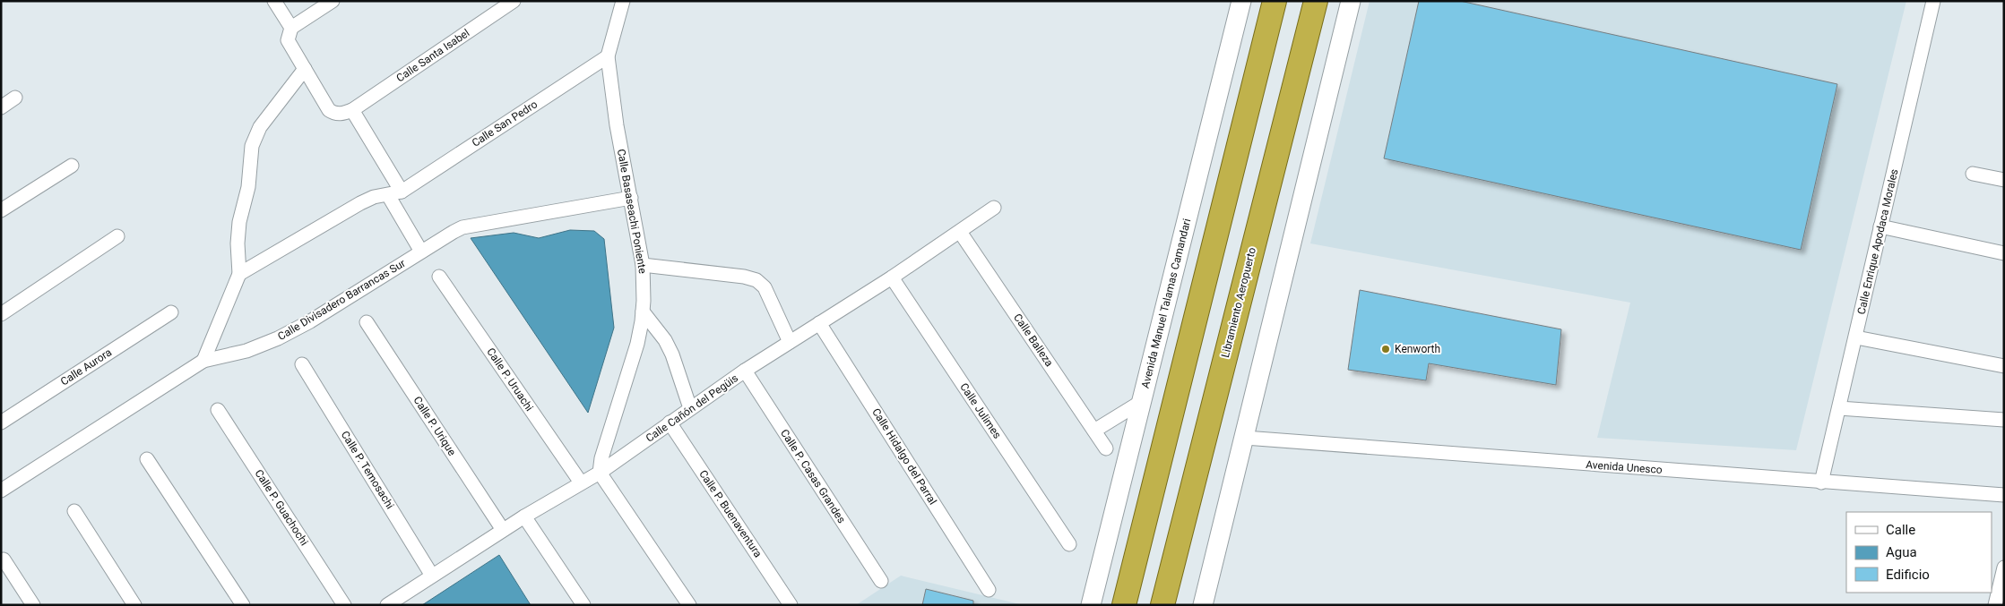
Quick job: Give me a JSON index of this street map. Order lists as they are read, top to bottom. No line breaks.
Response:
{"streets":{"highway":["Libramiento Aeropuerto"],"main road":["Avenida Manuel Talamas Camandari"],"street":["Calle Santa Isabel","Calle San Pedro","Calle Basaseachi Poniente","Calle Enrique Apodaca Morales","Calle Divisadero Barrancas Sur","Calle Balleza","Calle Aurora","Calle P. Uruachi","Calle Cañón del Pegüis","Calle Julimes","Calle P. Urique","Calle Hidalgo del Parral","Avenida Unesco","Calle P. Temosachi","Calle P. Casas Grandes","Calle P. Guachochi","Calle P. Buenaventura"]},"crossings":[["Calle San Pedro","Calle Basaseachi Poniente"],["Calle Basaseachi Poniente","Calle Divisadero Barrancas Sur"],["Calle Basaseachi Poniente","Calle Cañón del Pegüis"],["Calle Enrique Apodaca Morales","Avenida Unesco"],["Calle Balleza","Calle Cañón del Pegüis"],["Calle P. Uruachi","Calle Cañón del Pegüis"],["Calle Cañón del Pegüis","Calle Julimes"],["Calle Cañón del Pegüis","Calle P. Urique"],["Calle Cañón del Pegüis","Calle Hidalgo del Parral"],["Calle Cañón del Pegüis","Calle P. Temosachi"],["Calle Cañón del Pegüis","Calle P. Casas Grandes"],["Calle Cañón del Pegüis","Calle P. Buenaventura"]],"places":["Kenworth"],"legend":["Calle","Agua","Edificio"]}
